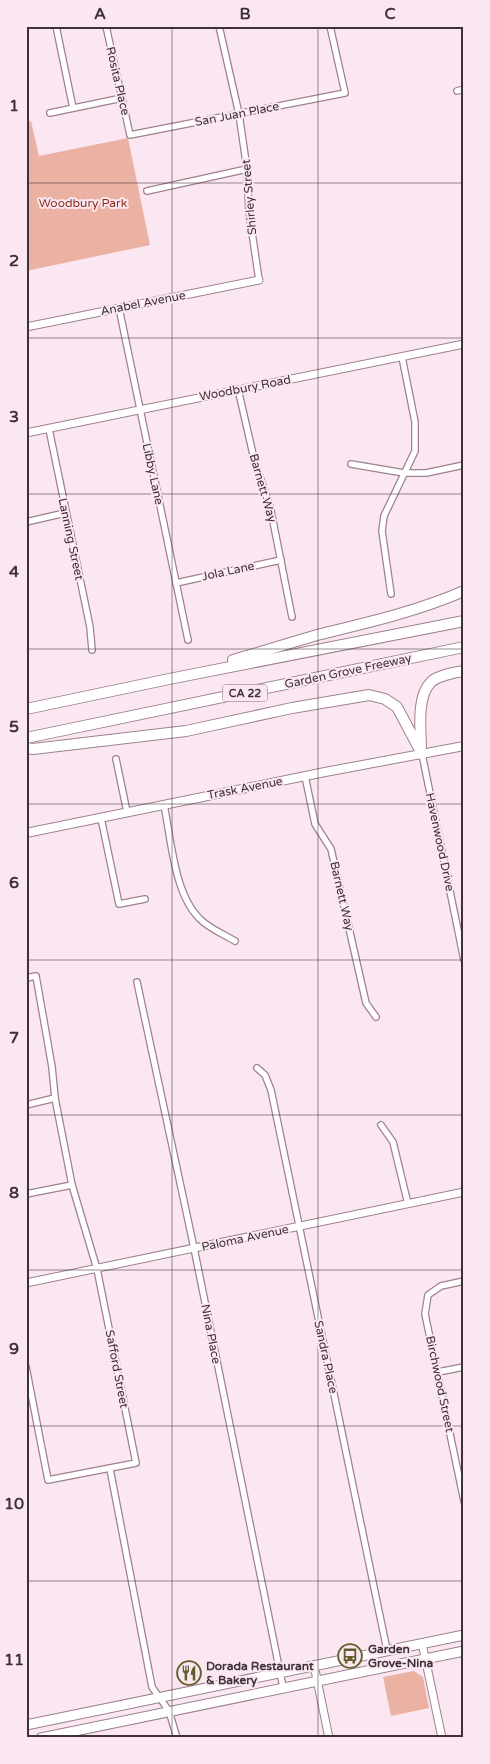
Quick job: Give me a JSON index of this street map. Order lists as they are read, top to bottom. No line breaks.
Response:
{"streets":{"highway":["Garden Grove Freeway","CA 22"],"main road":["Trask Avenue"],"street":["Rosita Place","San Juan Place","Shirley Street","Anabel Avenue","Woodbury Road","Libby Lane","Barnett Way","Lanning Street","Jola Lane","Havenwood Drive","Paloma Avenue","Nina Place","Sandra Place","Safford Street","Birchwood Street"]},"crossings":[["Rosita Place","San Juan Place"],["San Juan Place","Shirley Street"],["Shirley Street","Anabel Avenue"],["Anabel Avenue","Libby Lane"],["Woodbury Road","Libby Lane"],["Woodbury Road","Barnett Way"],["Woodbury Road","Lanning Street"],["Libby Lane","Jola Lane"],["Barnett Way","Jola Lane"],["Barnett Way","Trask Avenue"],["Trask Avenue","Havenwood Drive"],["Paloma Avenue","Nina Place"],["Paloma Avenue","Sandra Place"],["Paloma Avenue","Safford Street"]],"parks":["Woodbury Park"],"places":{"bus stop":["Garden Grove-Nina"],"restaurant":["Dorada Restaurant & Bakery"]},"grid":{"columns":["A","B","C"],"rows":["1","2","3","4","5","6","7","8","9","10","11"]}}
